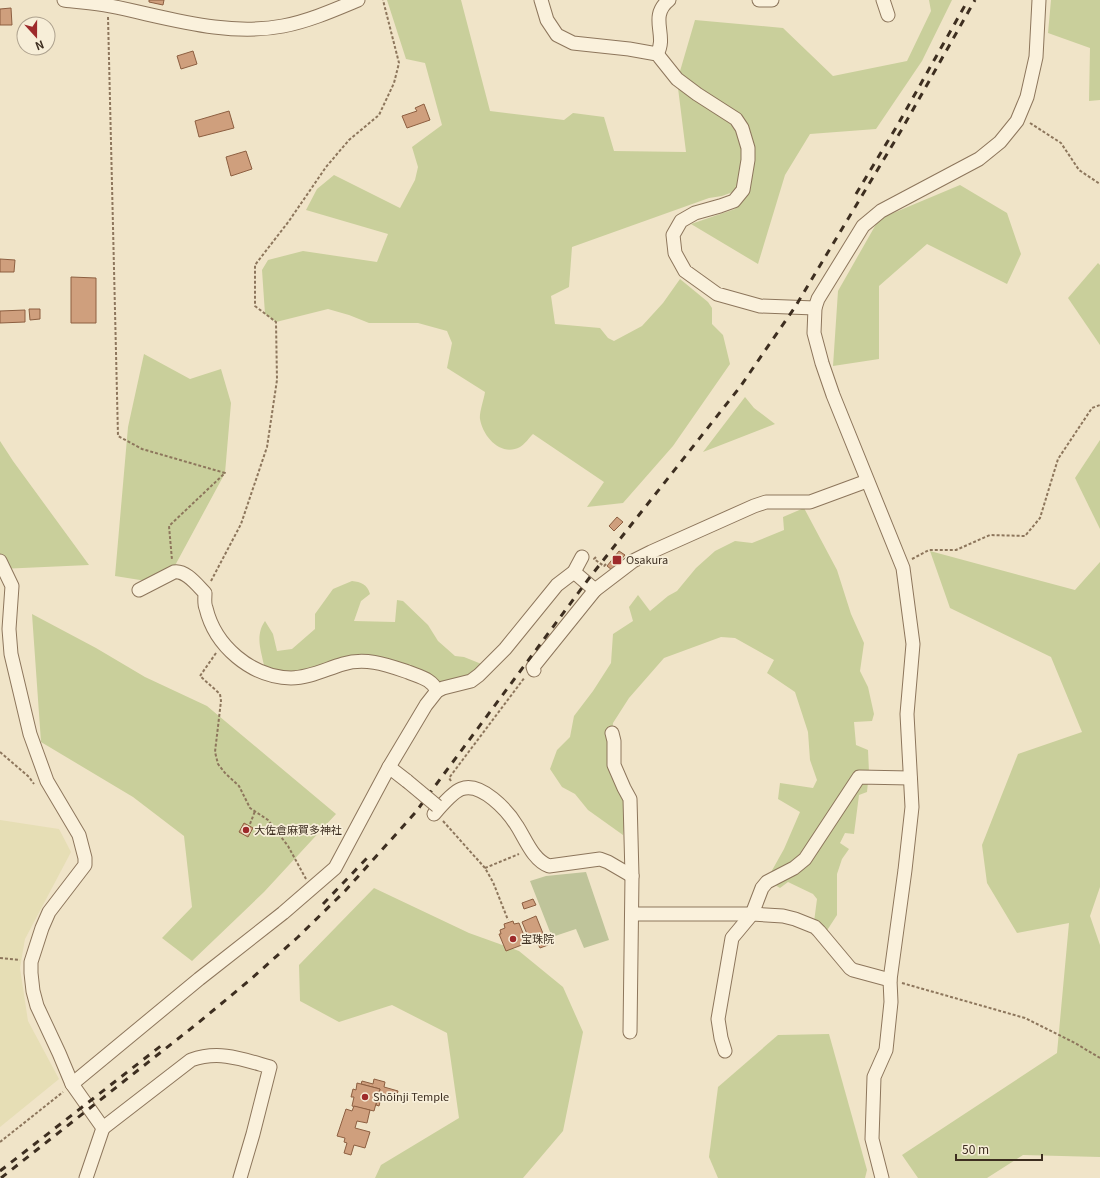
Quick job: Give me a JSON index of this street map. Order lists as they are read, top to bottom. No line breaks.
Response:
{"places":{"transit":["Osakura"],"other":["大佐倉麻賀多神社","宝珠院","Shōinji Temple"]},"scale_bar":"50 m","north":"bottom"}
